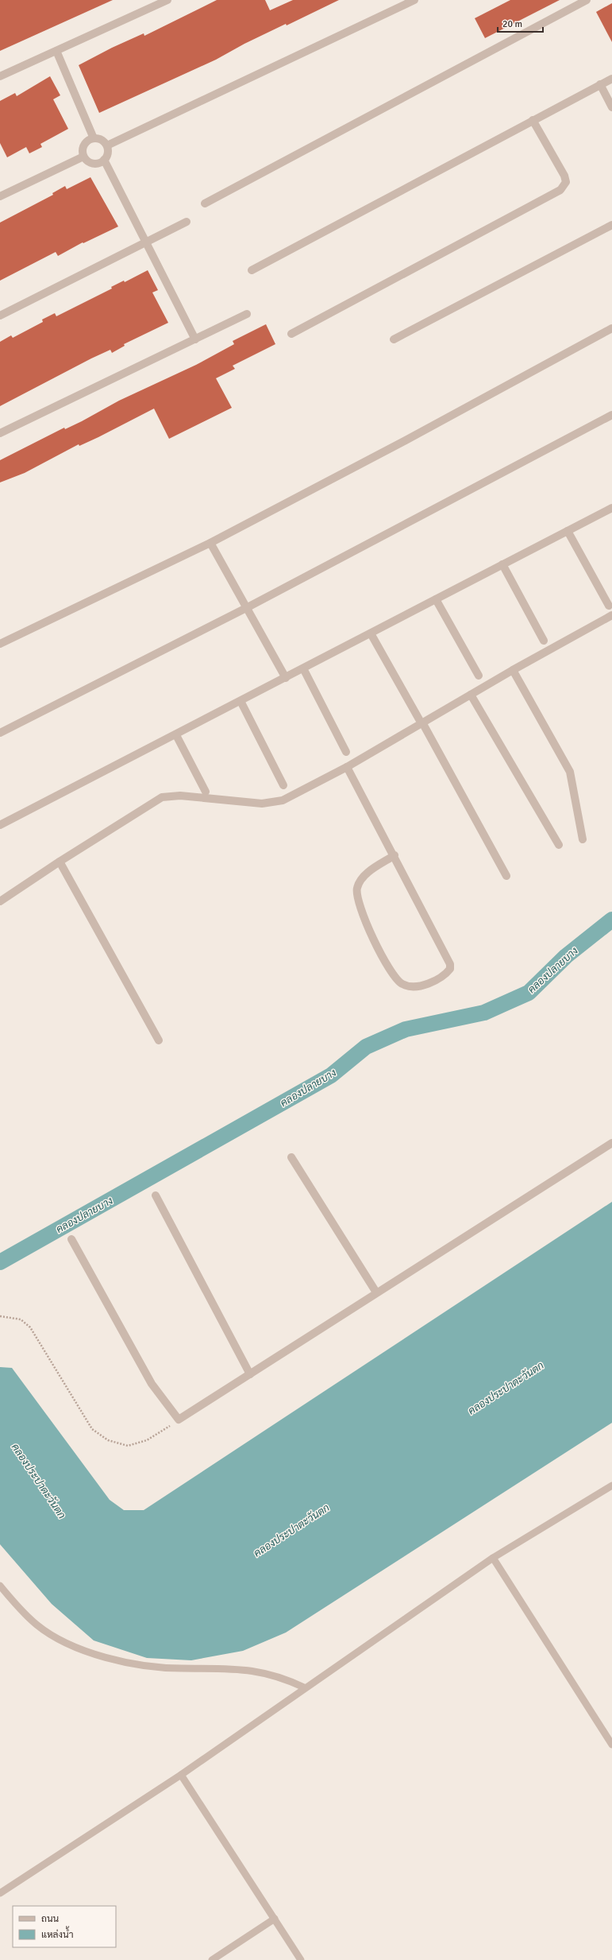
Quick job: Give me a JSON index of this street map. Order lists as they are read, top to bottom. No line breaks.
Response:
{"water":["คลองปลายบาง","คลองประปาตะวันตก"],"legend":["ถนน","แหล่งน้ำ"],"scale_bar":"20 m"}
